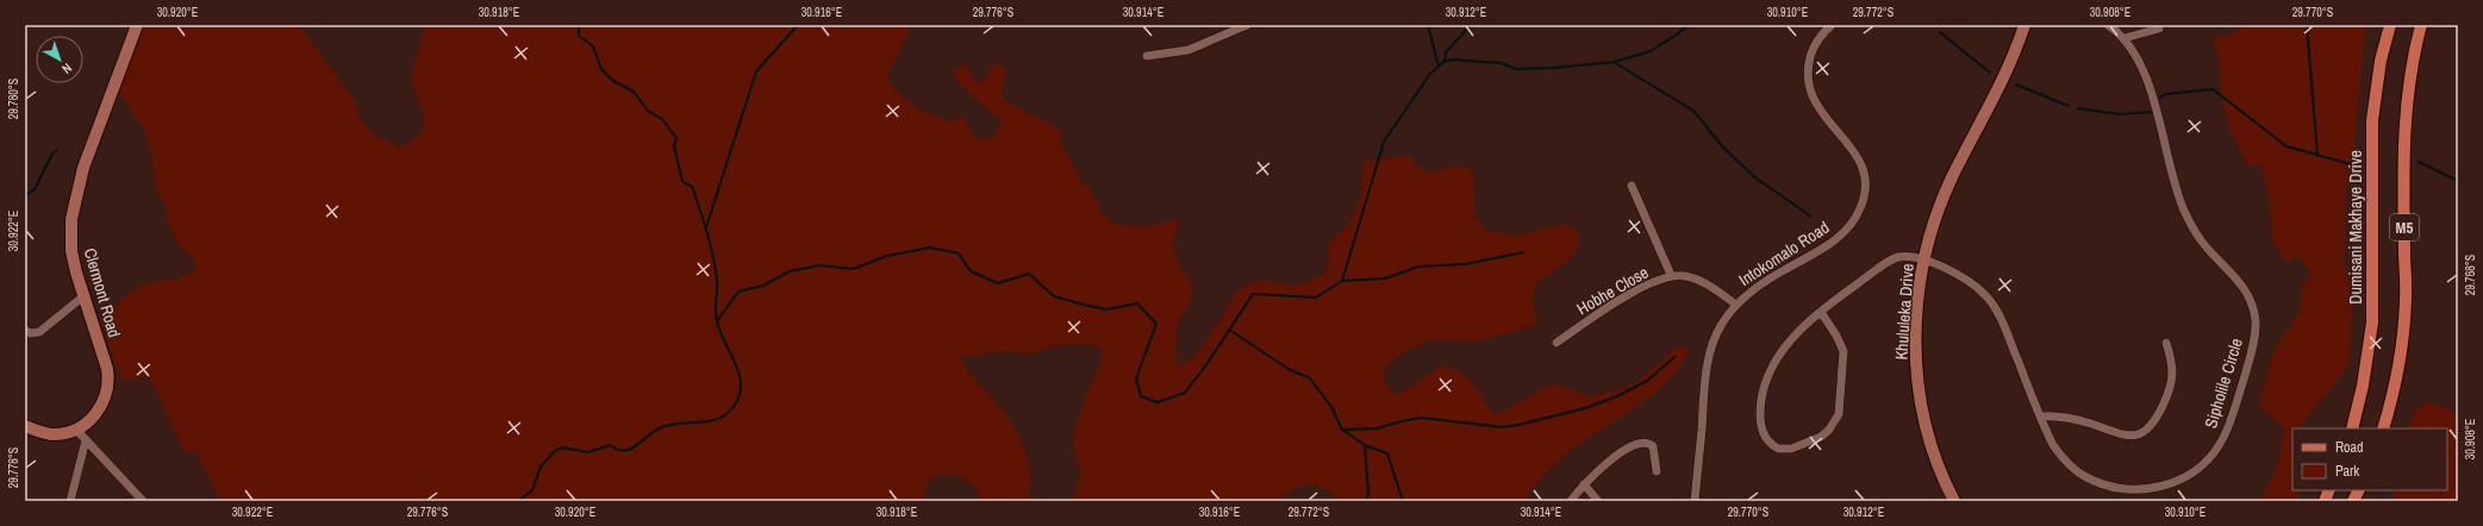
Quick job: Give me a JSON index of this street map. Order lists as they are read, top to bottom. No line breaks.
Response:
{"streets":{"main road":["Dumisani Makhaye Drive","M5"],"street":["Intokomalo Road","Hobhe Close","Clermont Road","Khululeka Drive","Sipholile Circle"]},"crossings":[["Intokomalo Road","Hobhe Close"],["Khululeka Drive","Sipholile Circle"]],"legend":["Road","Park"],"north":"bottom right","coordinates":["30.920°E","30.918°E","30.916°E","29.776°S","30.914°E","30.912°E","30.910°E","29.772°S","30.908°E","29.770°S","29.780°S","30.922°E","29.768°S","29.778°S"]}
